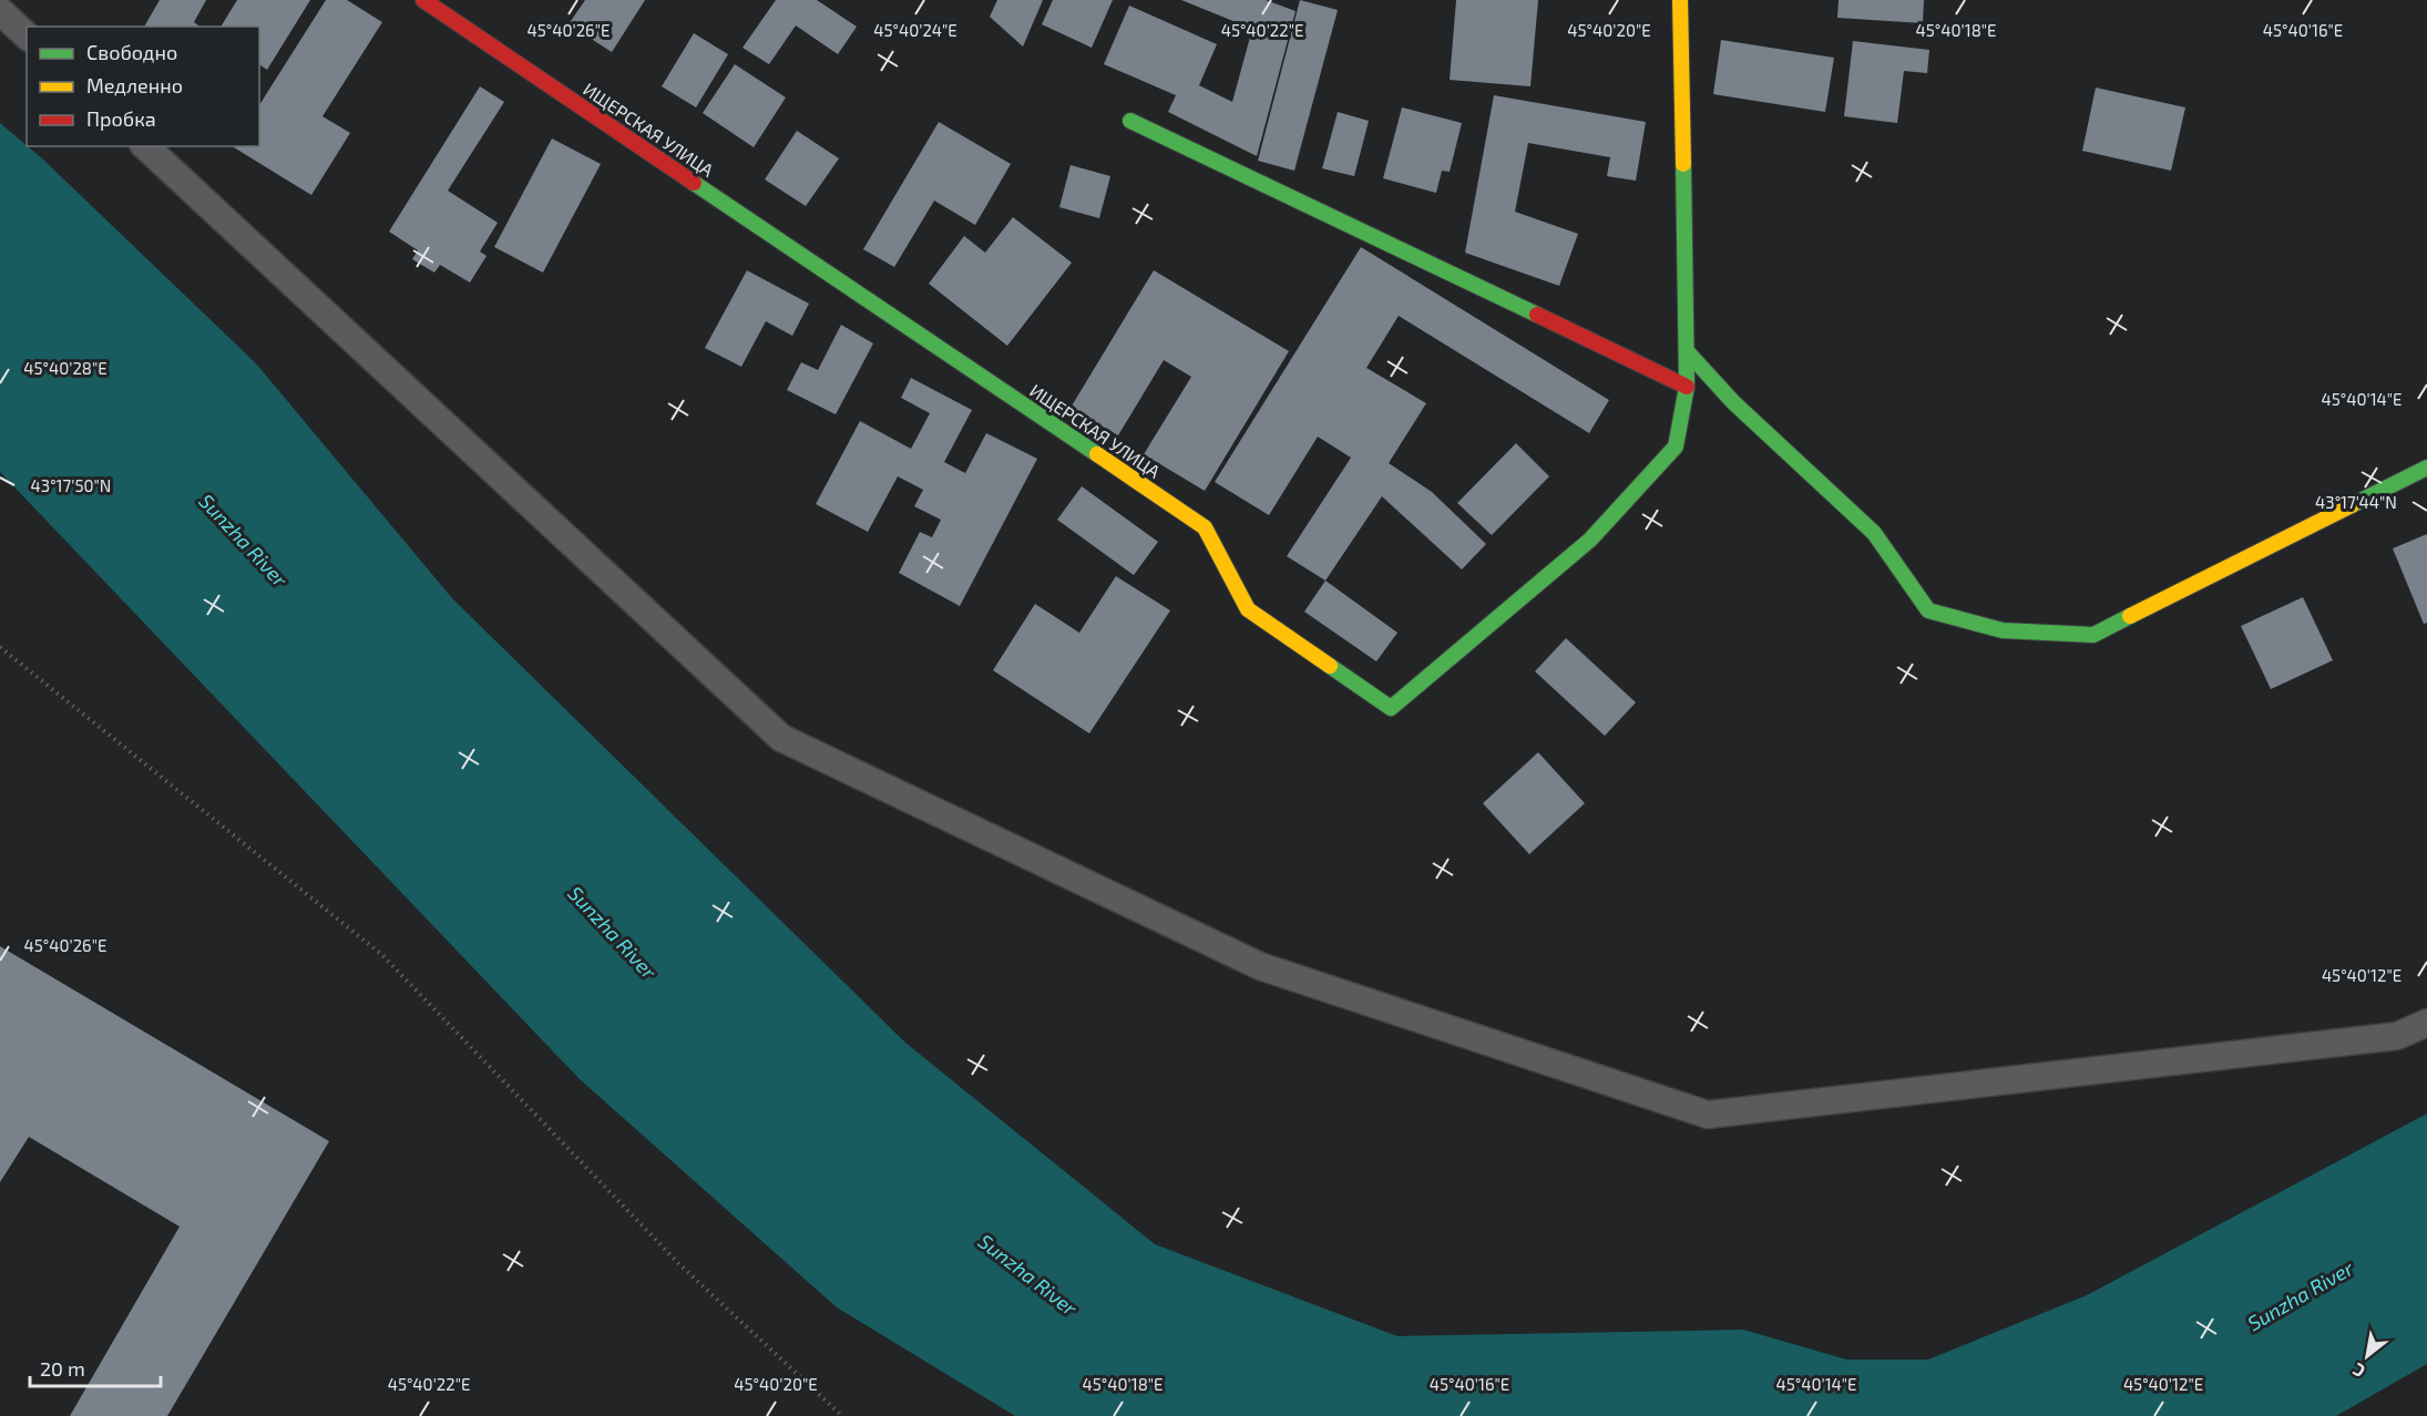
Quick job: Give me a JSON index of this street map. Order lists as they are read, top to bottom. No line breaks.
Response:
{"streets":{"street":["ИЩЕРСКАЯ УЛИЦА"]},"water":["Sunzha River"],"legend":["Свободно","Медленно","Пробка"],"scale_bar":"20 m","north":"bottom left","coordinates":["45°40'26\"E","45°40'24\"E","45°40'22\"E","45°40'20\"E","45°40'18\"E","45°40'16\"E","45°40'28\"E","45°40'14\"E","43°17'50\"N","43°17'44\"N","45°40'12\"E"]}
